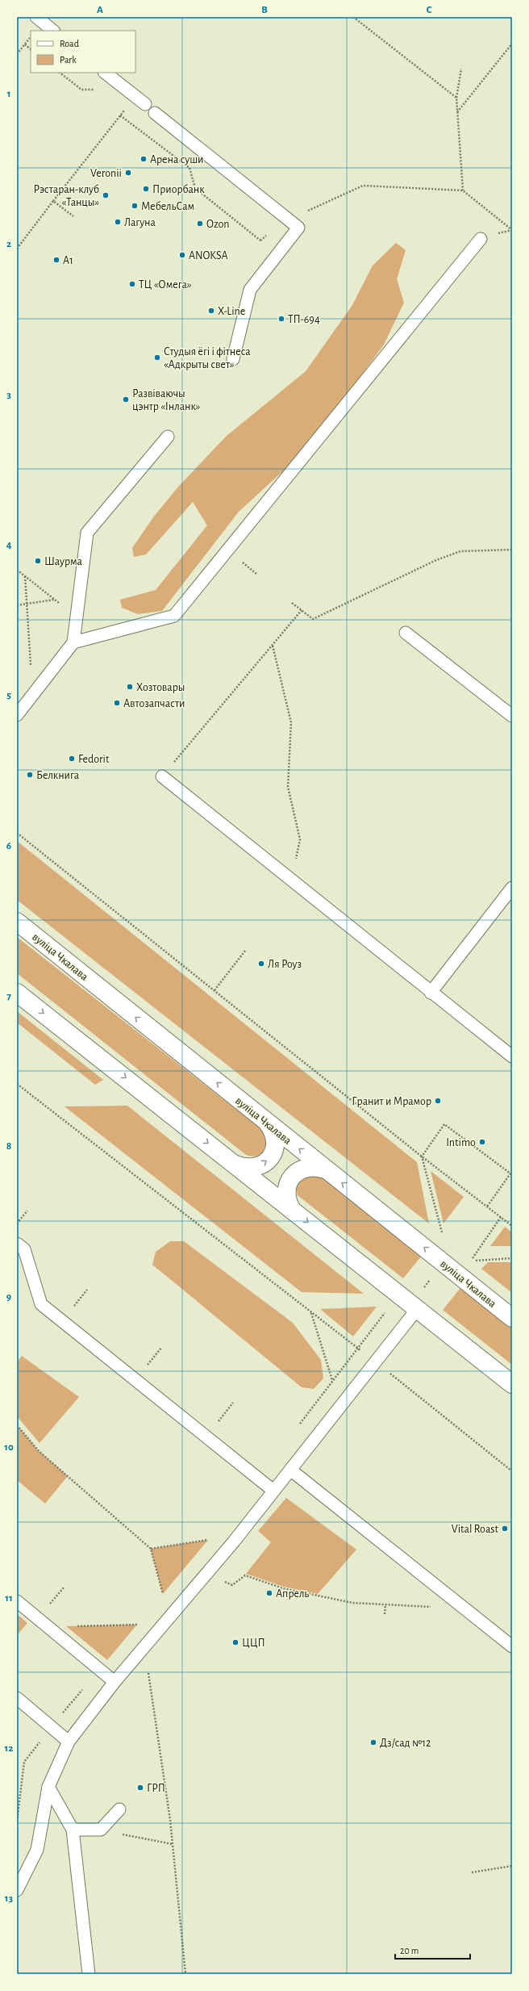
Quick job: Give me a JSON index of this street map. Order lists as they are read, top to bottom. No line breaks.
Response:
{"streets":{"main road":["вуліца Чкалава"]},"places":["Арена суши","Veronii","Приорбанк","Рэстаран-клуб «Танцы»","МебельСам","Лагуна","Ozon","ANOKSA","A1","ТЦ «Омега»","X-Line","ТП-694","Студыя ёгі і фітнеса «Адкрыты свет»","Развіваючы цэнтр «Інланк»","Шаурма","Хозтовары","Автозапчасти","Fedorit","Белкнига","Ля Роуз","Гранит и Мрамор","Intimo","Vital Roast","Апрель","ЦЦП","Дз/сад №12","ГРП"],"legend":["Road","Park"],"scale_bar":"20 m","grid":{"columns":["A","B","C"],"rows":["1","2","3","4","5","6","7","8","9","10","11","12","13"]}}
